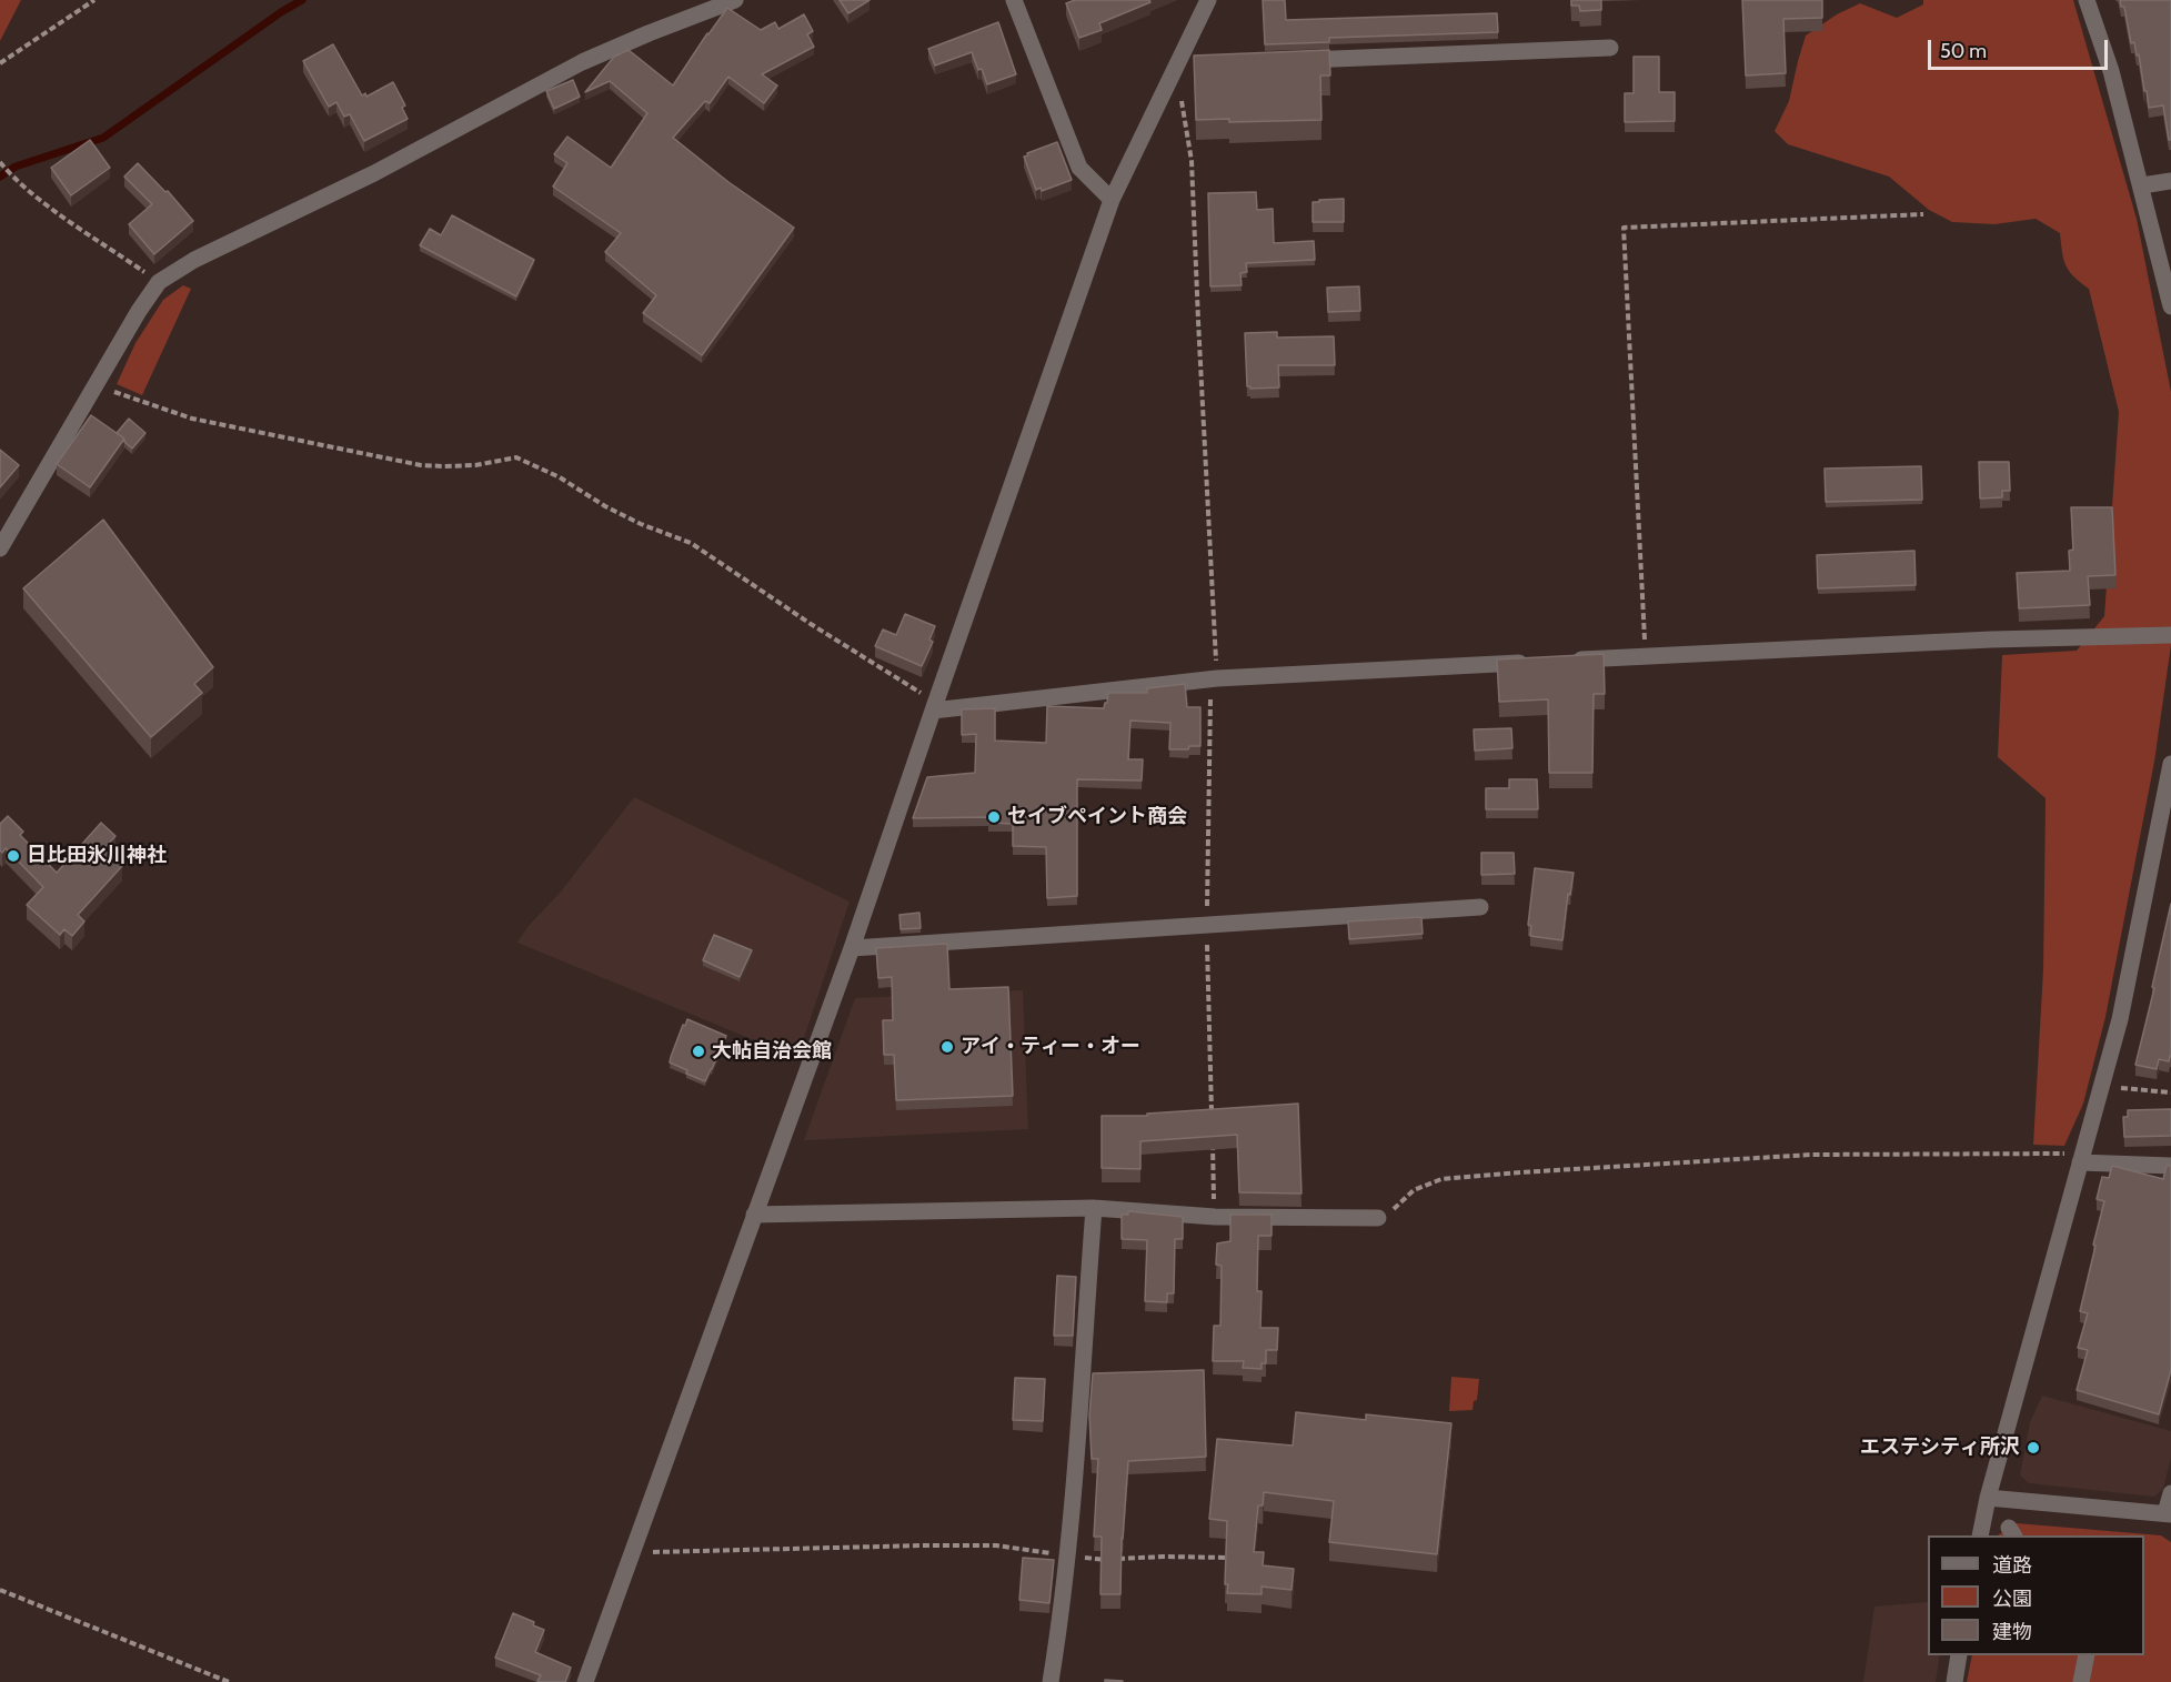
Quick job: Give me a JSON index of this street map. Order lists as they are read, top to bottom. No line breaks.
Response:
{"places":["セイブペイント商会","日比田氷川神社","アイ・ティー・オー","大帖自治会館","エステシティ所沢"],"legend":["道路","公園","建物"],"scale_bar":"50 m"}
